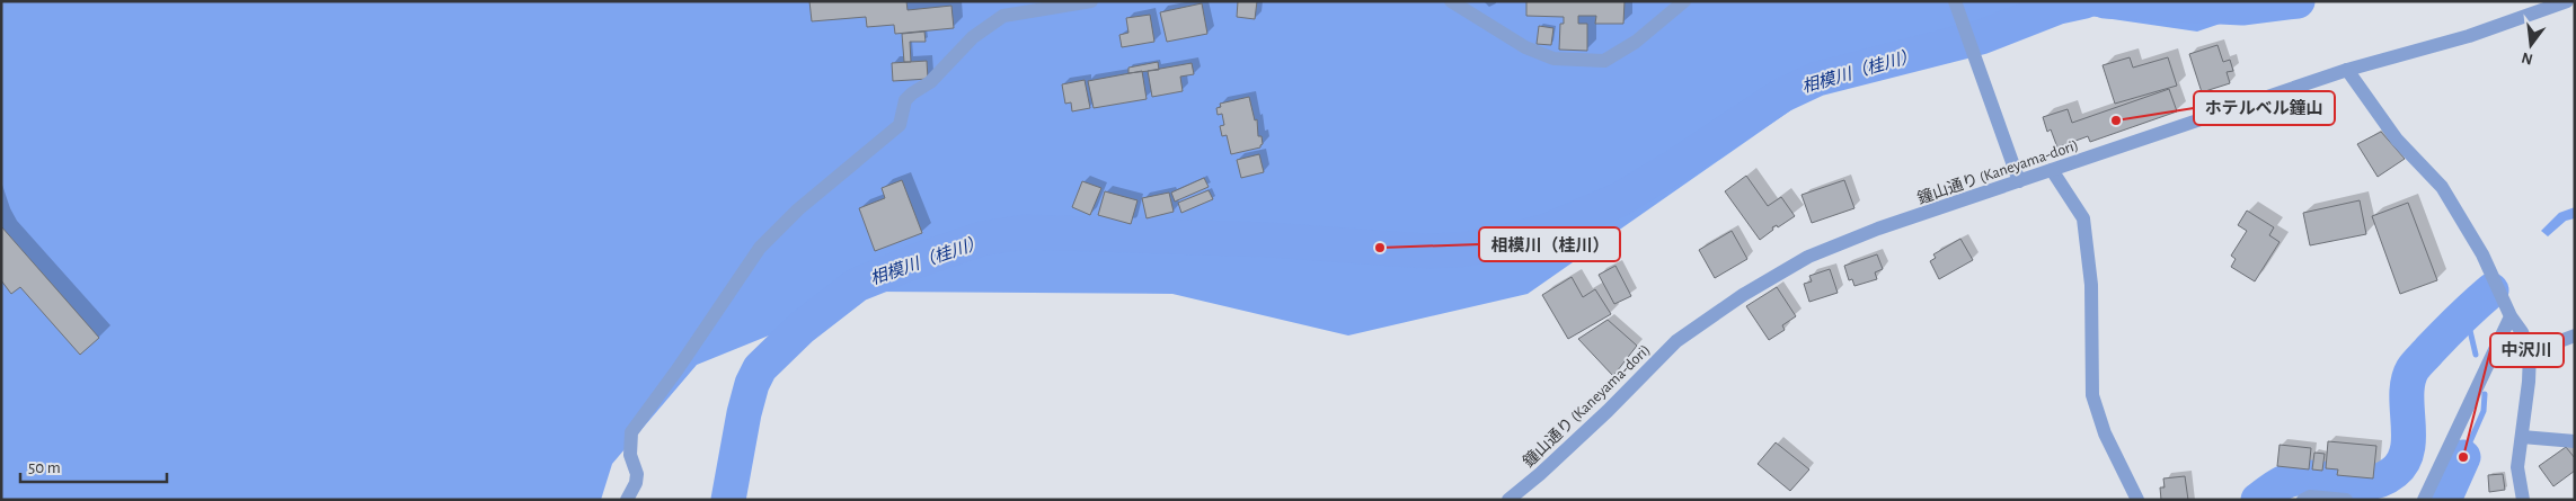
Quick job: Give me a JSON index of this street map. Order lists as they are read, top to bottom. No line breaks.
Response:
{"streets":{"street":["鐘山通り (Kaneyama-dori)"]},"water":["相模川（桂川）"],"places":["ホテルベル鐘山","相模川（桂川）","中沢川"],"scale_bar":"50 m","north":"bottom"}
